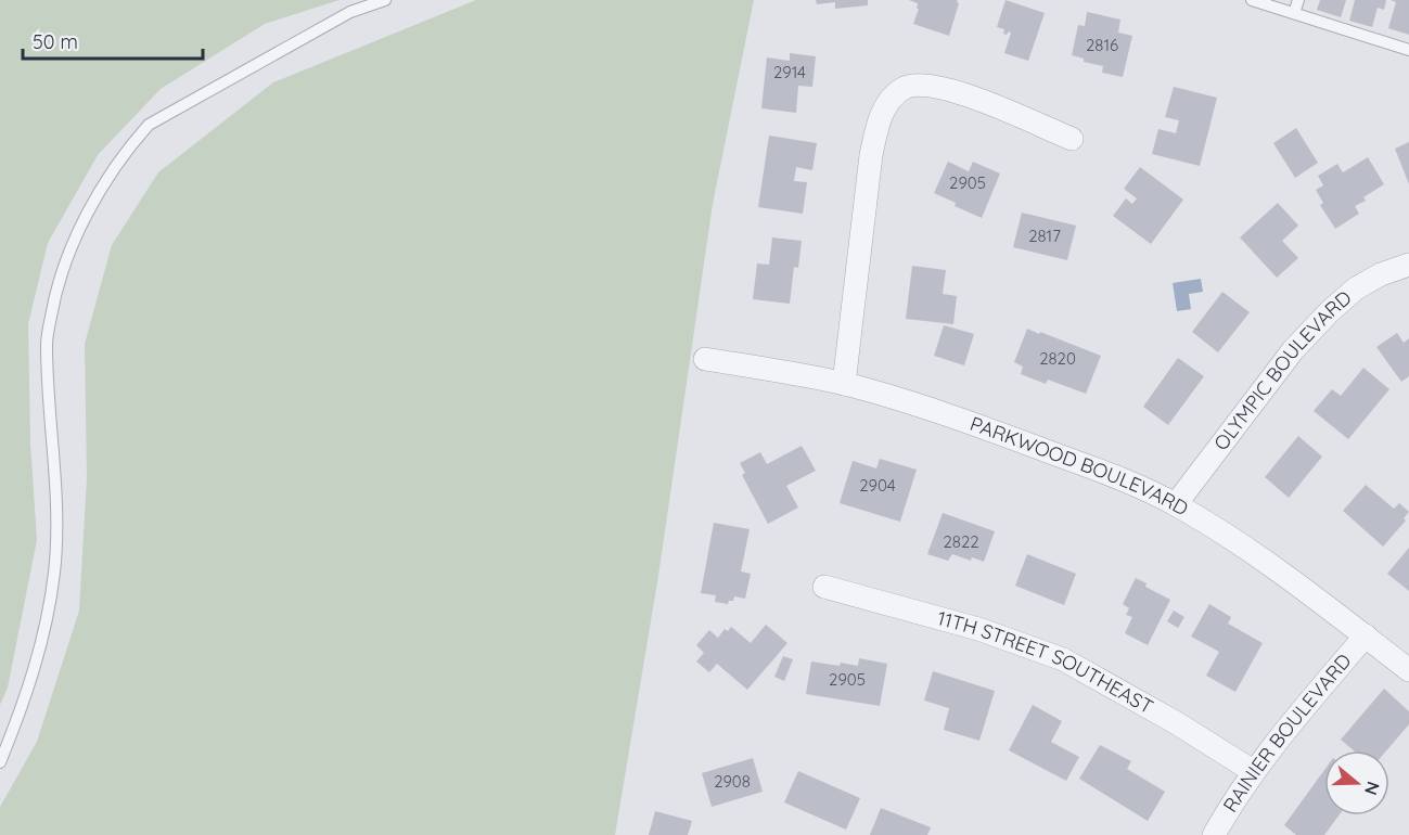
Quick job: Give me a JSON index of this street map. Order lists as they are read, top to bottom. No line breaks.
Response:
{"streets":{"street":["OLYMPIC BOULEVARD","PARKWOOD BOULEVARD","11TH STREET SOUTHEAST","RAINIER BOULEVARD"]},"crossings":[["OLYMPIC BOULEVARD","PARKWOOD BOULEVARD"],["PARKWOOD BOULEVARD","RAINIER BOULEVARD"],["11TH STREET SOUTHEAST","RAINIER BOULEVARD"]],"house_numbers":["2816","2914","2905","2817","2820","2904","2822","2905","2908"],"scale_bar":"50 m","north":"right"}
